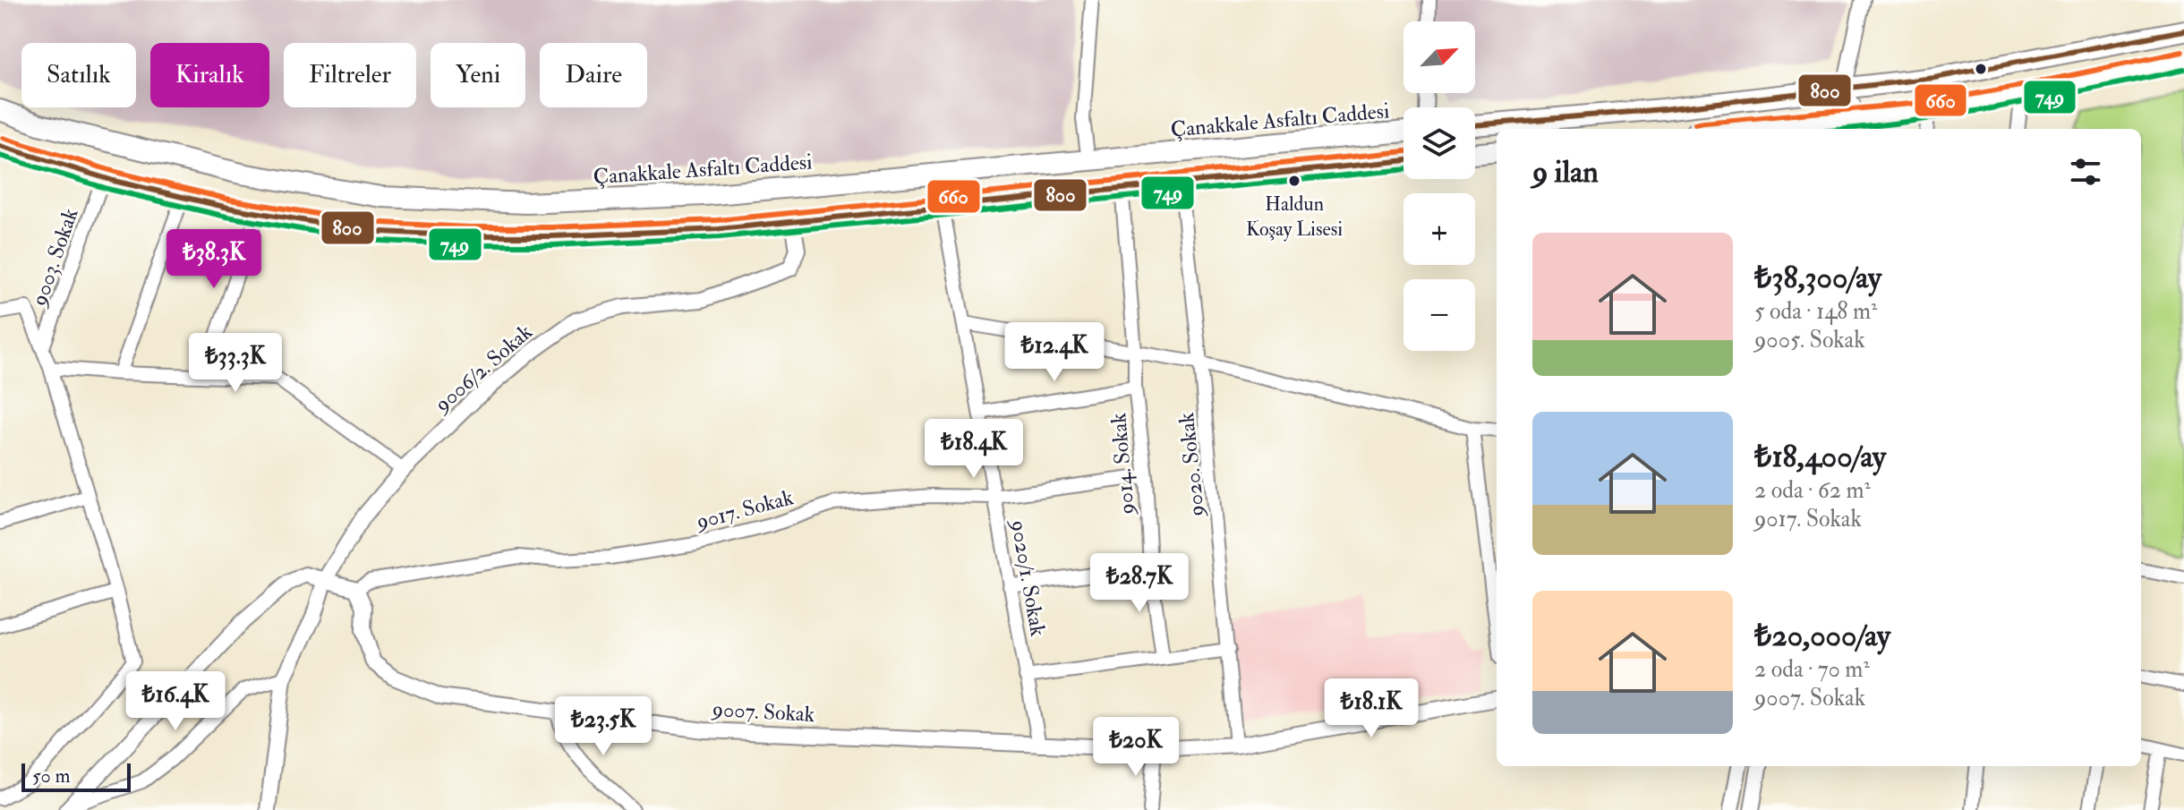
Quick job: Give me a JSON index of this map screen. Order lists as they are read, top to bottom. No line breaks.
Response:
{"streets":{"highway":["Çanakkale Asfaltı Caddesi"],"street":["9003. Sokak","9006/2. Sokak","9014. Sokak","9020. Sokak","9017. Sokak","9020/1. Sokak","9007. Sokak"]},"crossings":[["9014. Sokak","9017. Sokak"],["9020. Sokak","9007. Sokak"],["9017. Sokak","9020/1. Sokak"],["9017. Sokak","9007. Sokak"],["9020/1. Sokak","9007. Sokak"]],"places":["Haldun Koşay Lisesi"],"lines":["transit line 800","transit line 660","transit line 749"],"scale_bar":"50 m","north":"top right","page":{"map_buttons":["+","−"],"chip":["Satılık","Kiralık","Filtreler","Yeni","Daire"],"heading":"9 ilan","list":[{"name":"₺38,300/ay","note":"5 oda · 148 m² · 9005. Sokak"},{"name":"₺18,400/ay","note":"2 oda · 62 m² · 9017. Sokak"},{"name":"₺20,000/ay","note":"2 oda · 70 m² · 9007. Sokak"}],"price":["₺38.3K","₺12.4K","₺33.3K","₺18.4K","₺28.7K","₺16.4K","₺18.1K","₺23.5K","₺20K"],"scale":"50 m"}}
